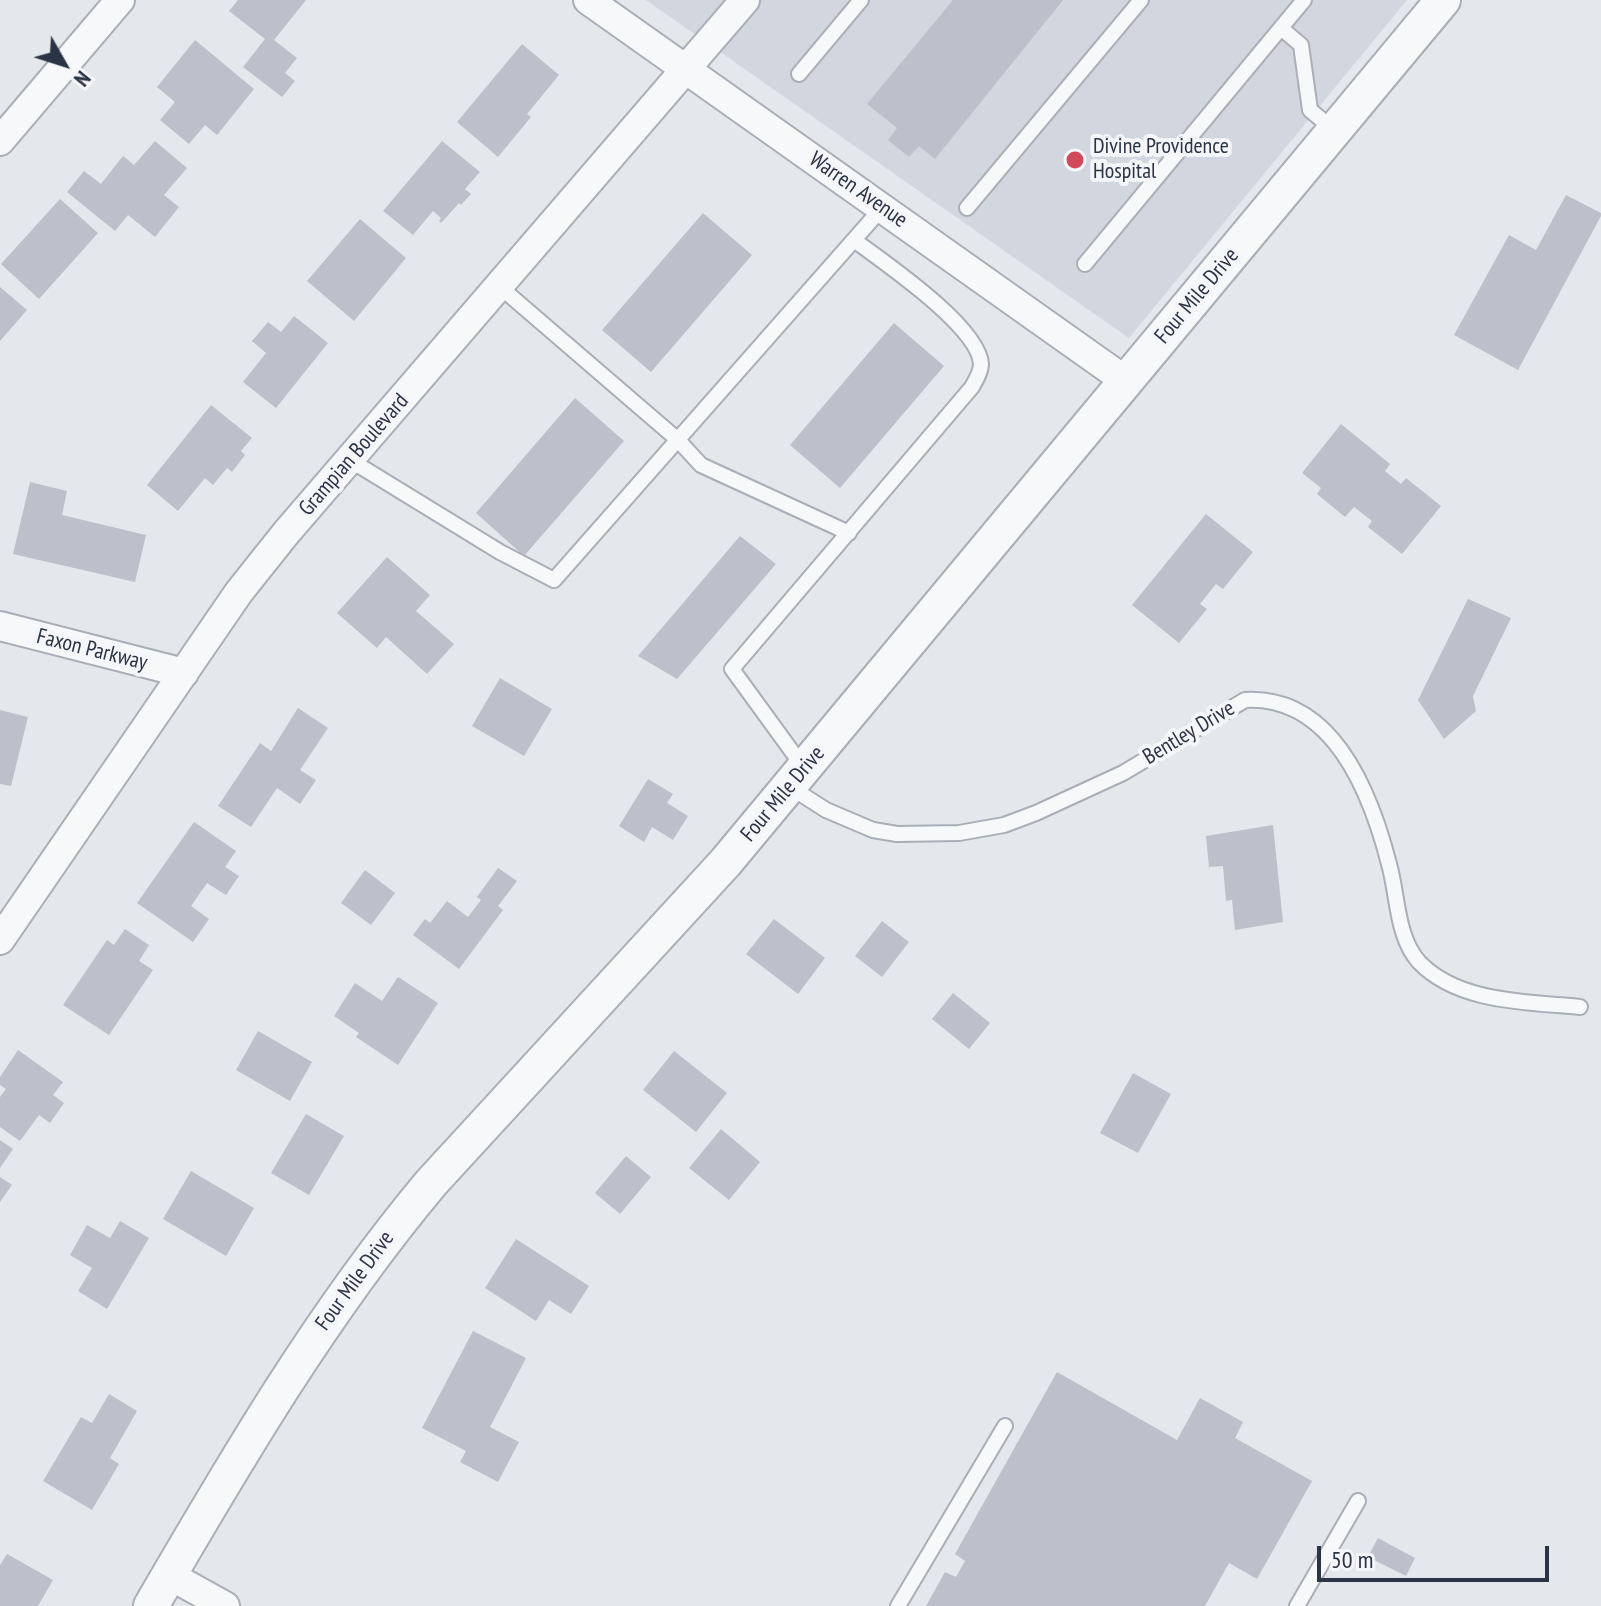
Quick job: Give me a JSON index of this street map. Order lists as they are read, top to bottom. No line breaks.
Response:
{"streets":{"street":["Warren Avenue","Four Mile Drive","Grampian Boulevard","Faxon Parkway"],"lane":["Bentley Drive"]},"crossings":[["Warren Avenue","Four Mile Drive"],["Warren Avenue","Grampian Boulevard"],["Four Mile Drive","Bentley Drive"],["Grampian Boulevard","Faxon Parkway"]],"places":["Divine Providence Hospital"],"scale_bar":"50 m","north":"bottom right"}
